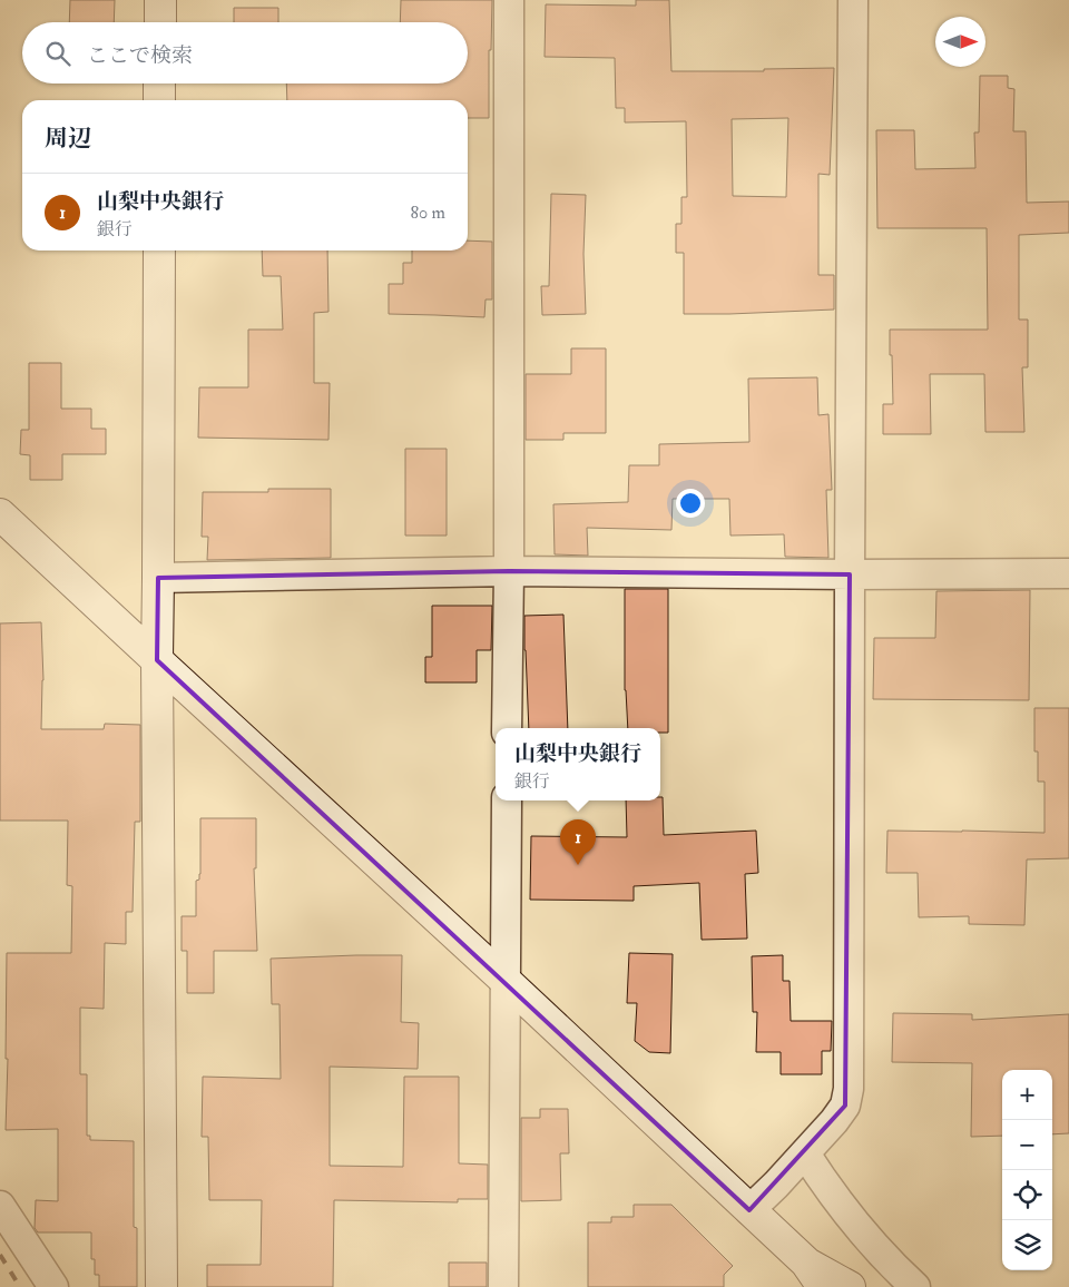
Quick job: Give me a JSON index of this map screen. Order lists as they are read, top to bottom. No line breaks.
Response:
{"north":"right","page":{"search":"ここで検索","heading":"周辺","list":[{"mark":"1","name":"山梨中央銀行","note":"銀行","value":"80 m"}],"popup":["山梨中央銀行","銀行"],"pins":"1","map_buttons":["+","−"]}}
